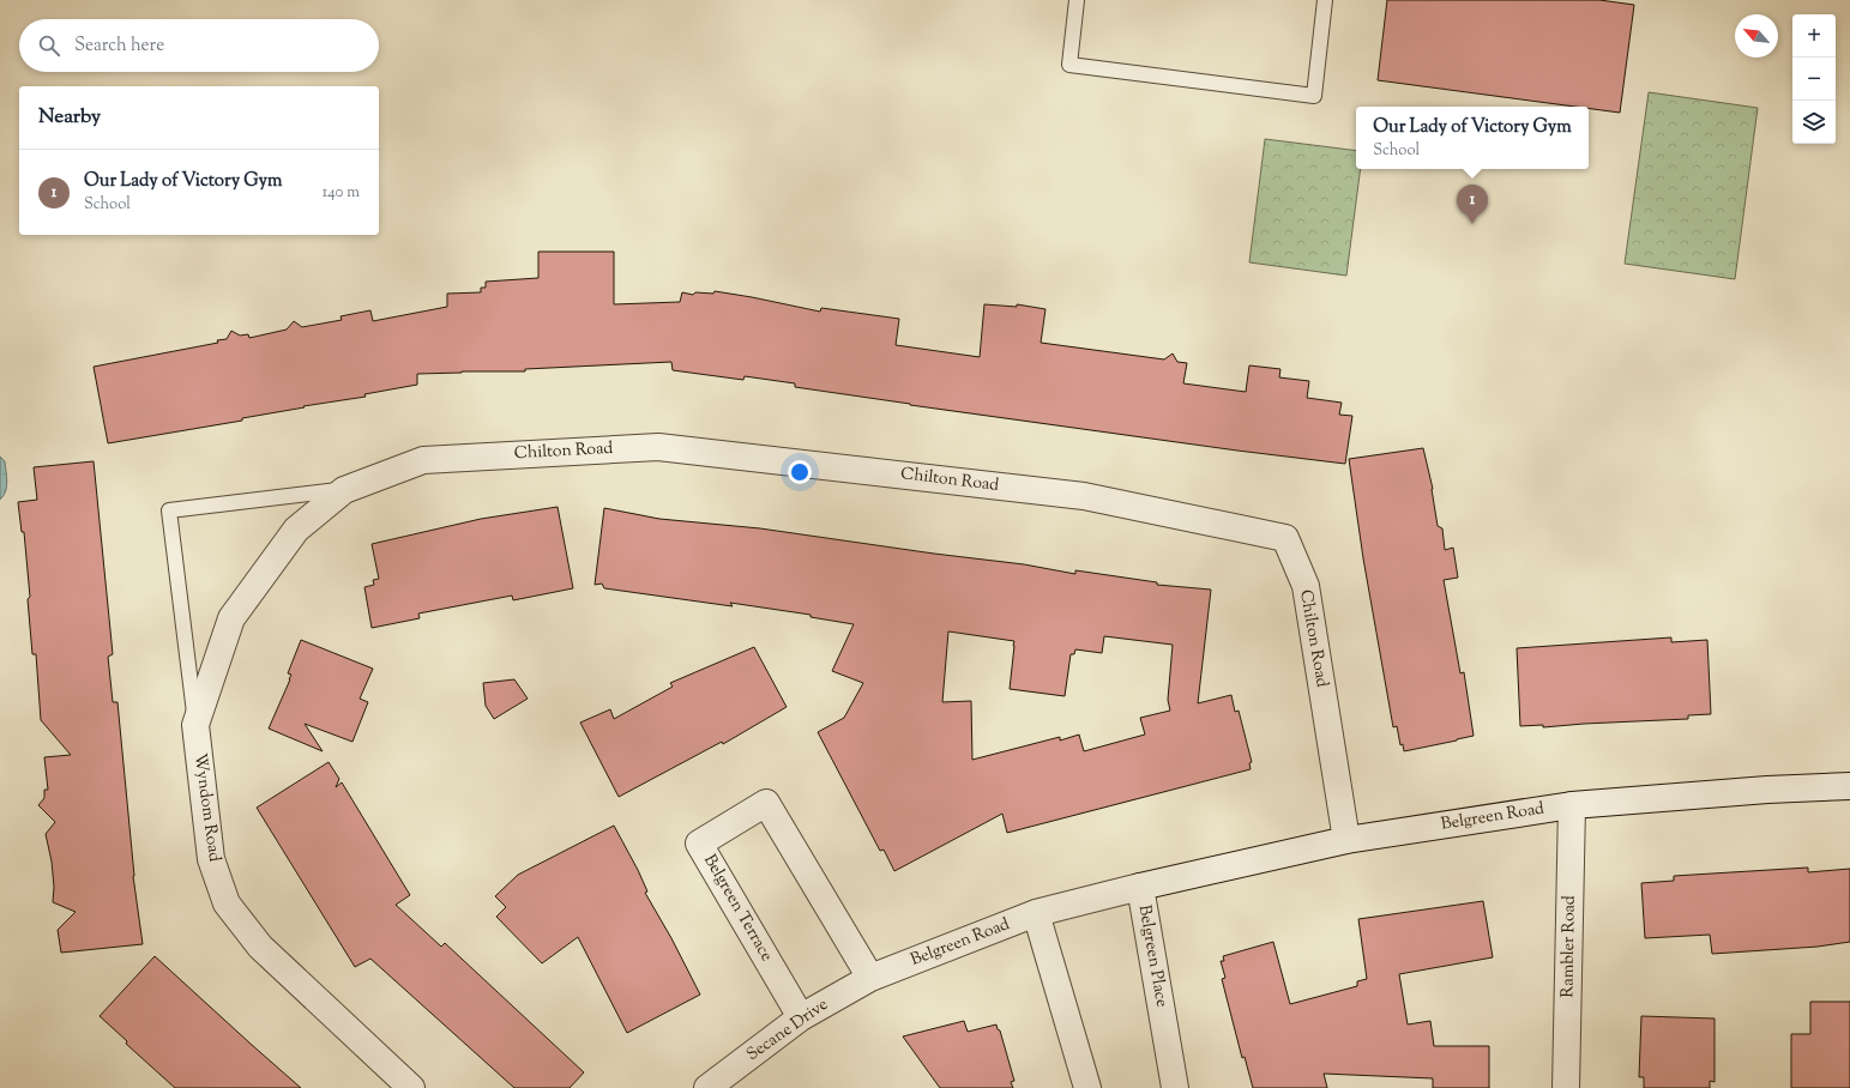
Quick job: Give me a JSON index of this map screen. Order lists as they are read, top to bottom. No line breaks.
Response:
{"streets":{"street":["Chilton Road","Wyndom Road","Belgreen Road","Belgreen Terrace","Rambler Road","Belgreen Place","Secane Drive"]},"crossings":[["Chilton Road","Wyndom Road"],["Chilton Road","Belgreen Road"],["Belgreen Road","Belgreen Terrace"],["Belgreen Road","Rambler Road"],["Belgreen Road","Belgreen Place"],["Belgreen Road","Secane Drive"],["Belgreen Terrace","Secane Drive"]],"north":"top left","page":{"map_buttons":["+","−"],"search":"Search here","heading":"Nearby","popup":["Our Lady of Victory Gym","School"],"list":[{"mark":"1","name":"Our Lady of Victory Gym","note":"School","value":"140 m"}],"pins":"1"}}
